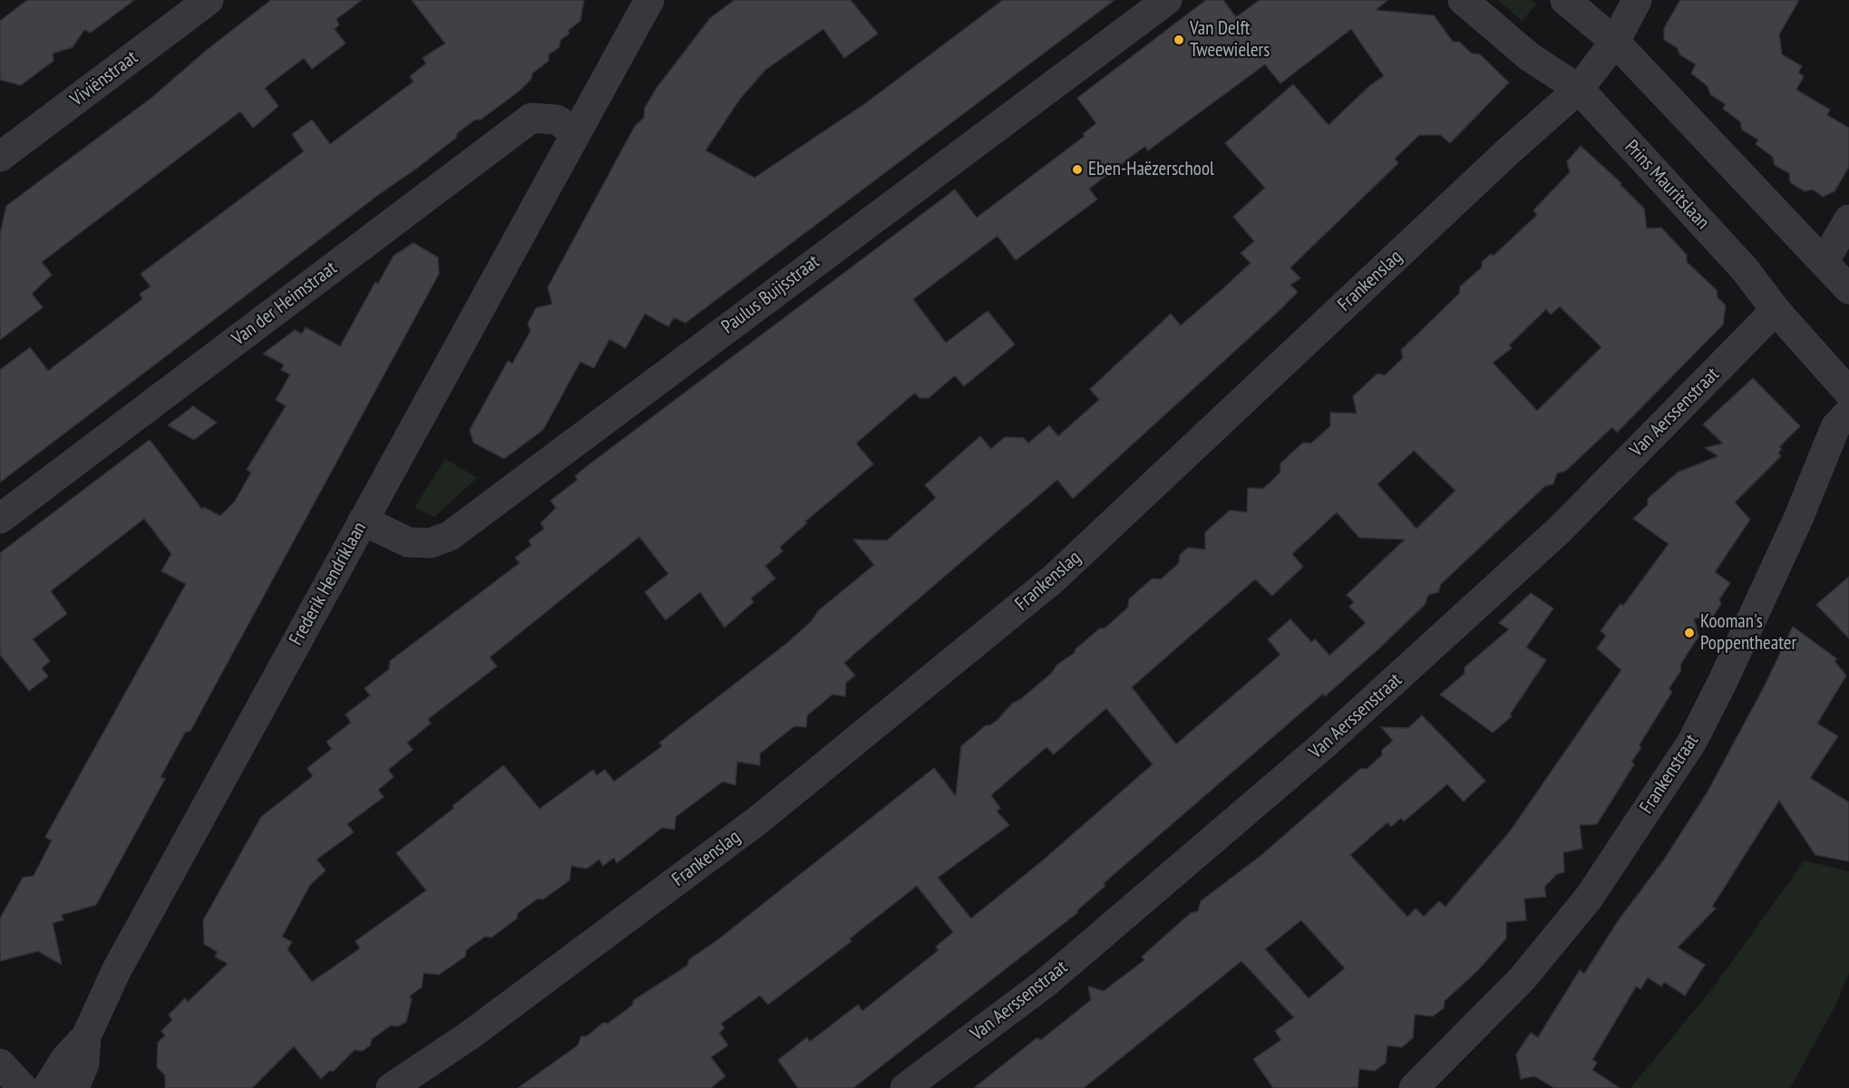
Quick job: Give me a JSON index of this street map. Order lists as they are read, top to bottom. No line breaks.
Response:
{"streets":{"street":["Viviënstraat","Prins Mauritslaan","Frankenslag","Paulus Buijsstraat","Van der Heimstraat","Van Aerssenstraat","Frederik Hendriklaan","Frankenstraat"]},"crossings":[["Prins Mauritslaan","Frankenslag"],["Prins Mauritslaan","Van Aerssenstraat"],["Paulus Buijsstraat","Frederik Hendriklaan"],["Van der Heimstraat","Frederik Hendriklaan"]],"places":["Van Delft Tweewielers","Eben-Haëzerschool","Kooman's Poppentheater"]}
